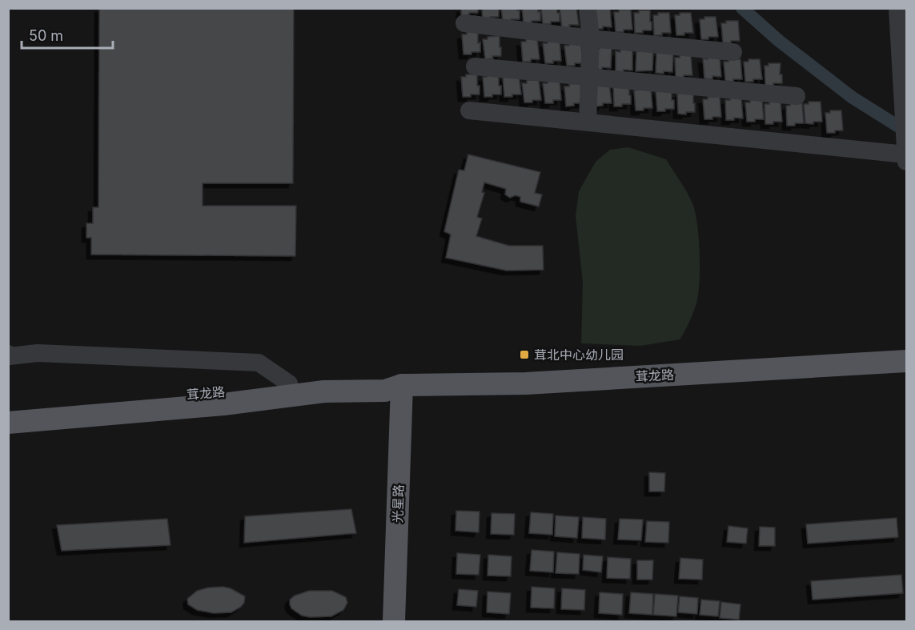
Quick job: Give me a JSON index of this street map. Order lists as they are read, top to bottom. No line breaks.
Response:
{"streets":{"main road":["茸龙路","光星路"]},"crossings":[["茸龙路","光星路"]],"places":{"transit":["茸北中心幼儿园"]},"scale_bar":"50 m"}
